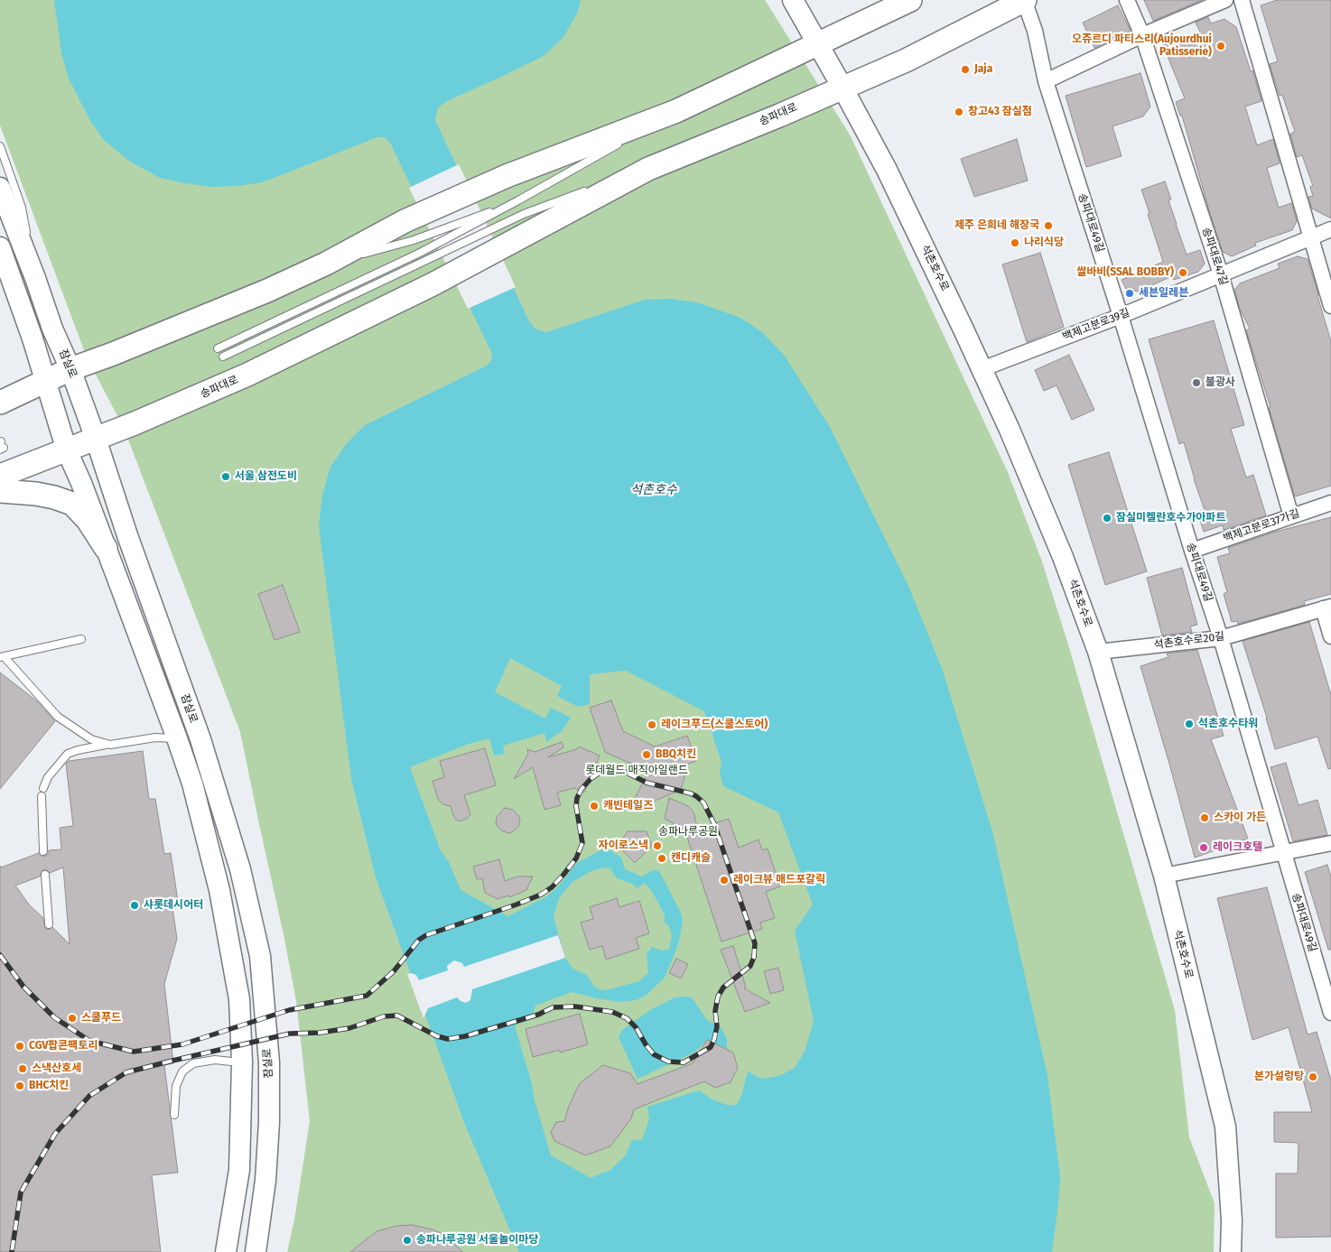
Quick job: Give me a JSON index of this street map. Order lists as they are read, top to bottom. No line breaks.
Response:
{"streets":{"main road":["송파대로"],"street":["송파대로49길","송파대로47길","석촌호수로","백제고분로39길","잠실로","백제고분로37가길","석촌호수로20길"]},"crossings":[["송파대로","송파대로49길"],["송파대로","석촌호수로"],["송파대로","잠실로"],["송파대로49길","백제고분로39길"],["송파대로49길","백제고분로37가길"],["송파대로49길","석촌호수로20길"],["송파대로47길","백제고분로39길"],["송파대로47길","백제고분로37가길"],["석촌호수로","백제고분로39길"],["석촌호수로","석촌호수로20길"]],"water":["석촌호수"],"parks":["롯데월드 매직아일랜드","송파나루공원"],"places":["오쥬르디 파티스리(Aujourdhui Patisserie)","Jaja","창고43 잠실점","제주 은희네 해장국","나리식당","쌀바비(SSAL BOBBY)","세븐일레븐","불광사","서울 삼전도비","잠실미켈란호수가아파트","석촌호수타워","레이크푸드(스쿨스토어)","BBQ치킨","캐빈테일즈","스카이 가든","자이로스낵","레이크호텔","캔디캐슬","레이크뷰 매드포갈릭","샤롯데시어터","스쿨푸드","CGV팝콘팩토리","스낵산호세","본가설렁탕","BHC치킨","송파나루공원 서울놀이마당"]}
